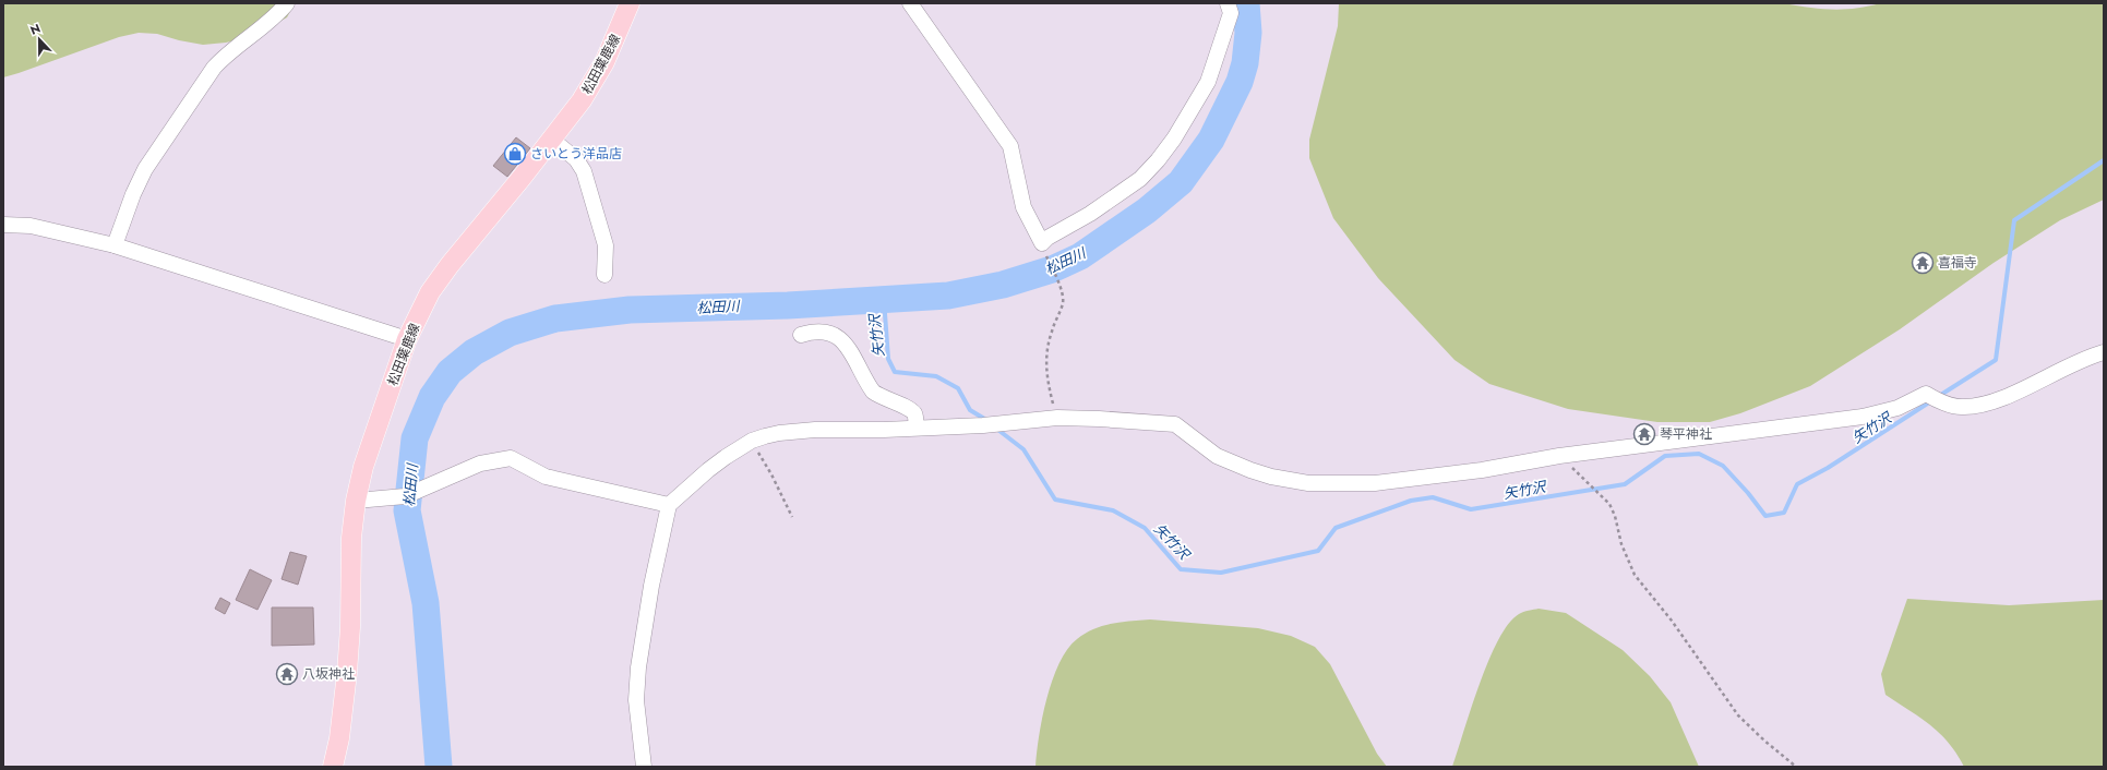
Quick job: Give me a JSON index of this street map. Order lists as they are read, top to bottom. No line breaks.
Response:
{"streets":{"main road":["松田葉鹿線"]},"water":["松田川","矢竹沢"],"places":{"shop":["さいとう洋品店"],"temple":["喜福寺","琴平神社","八坂神社"]},"north":"top"}
